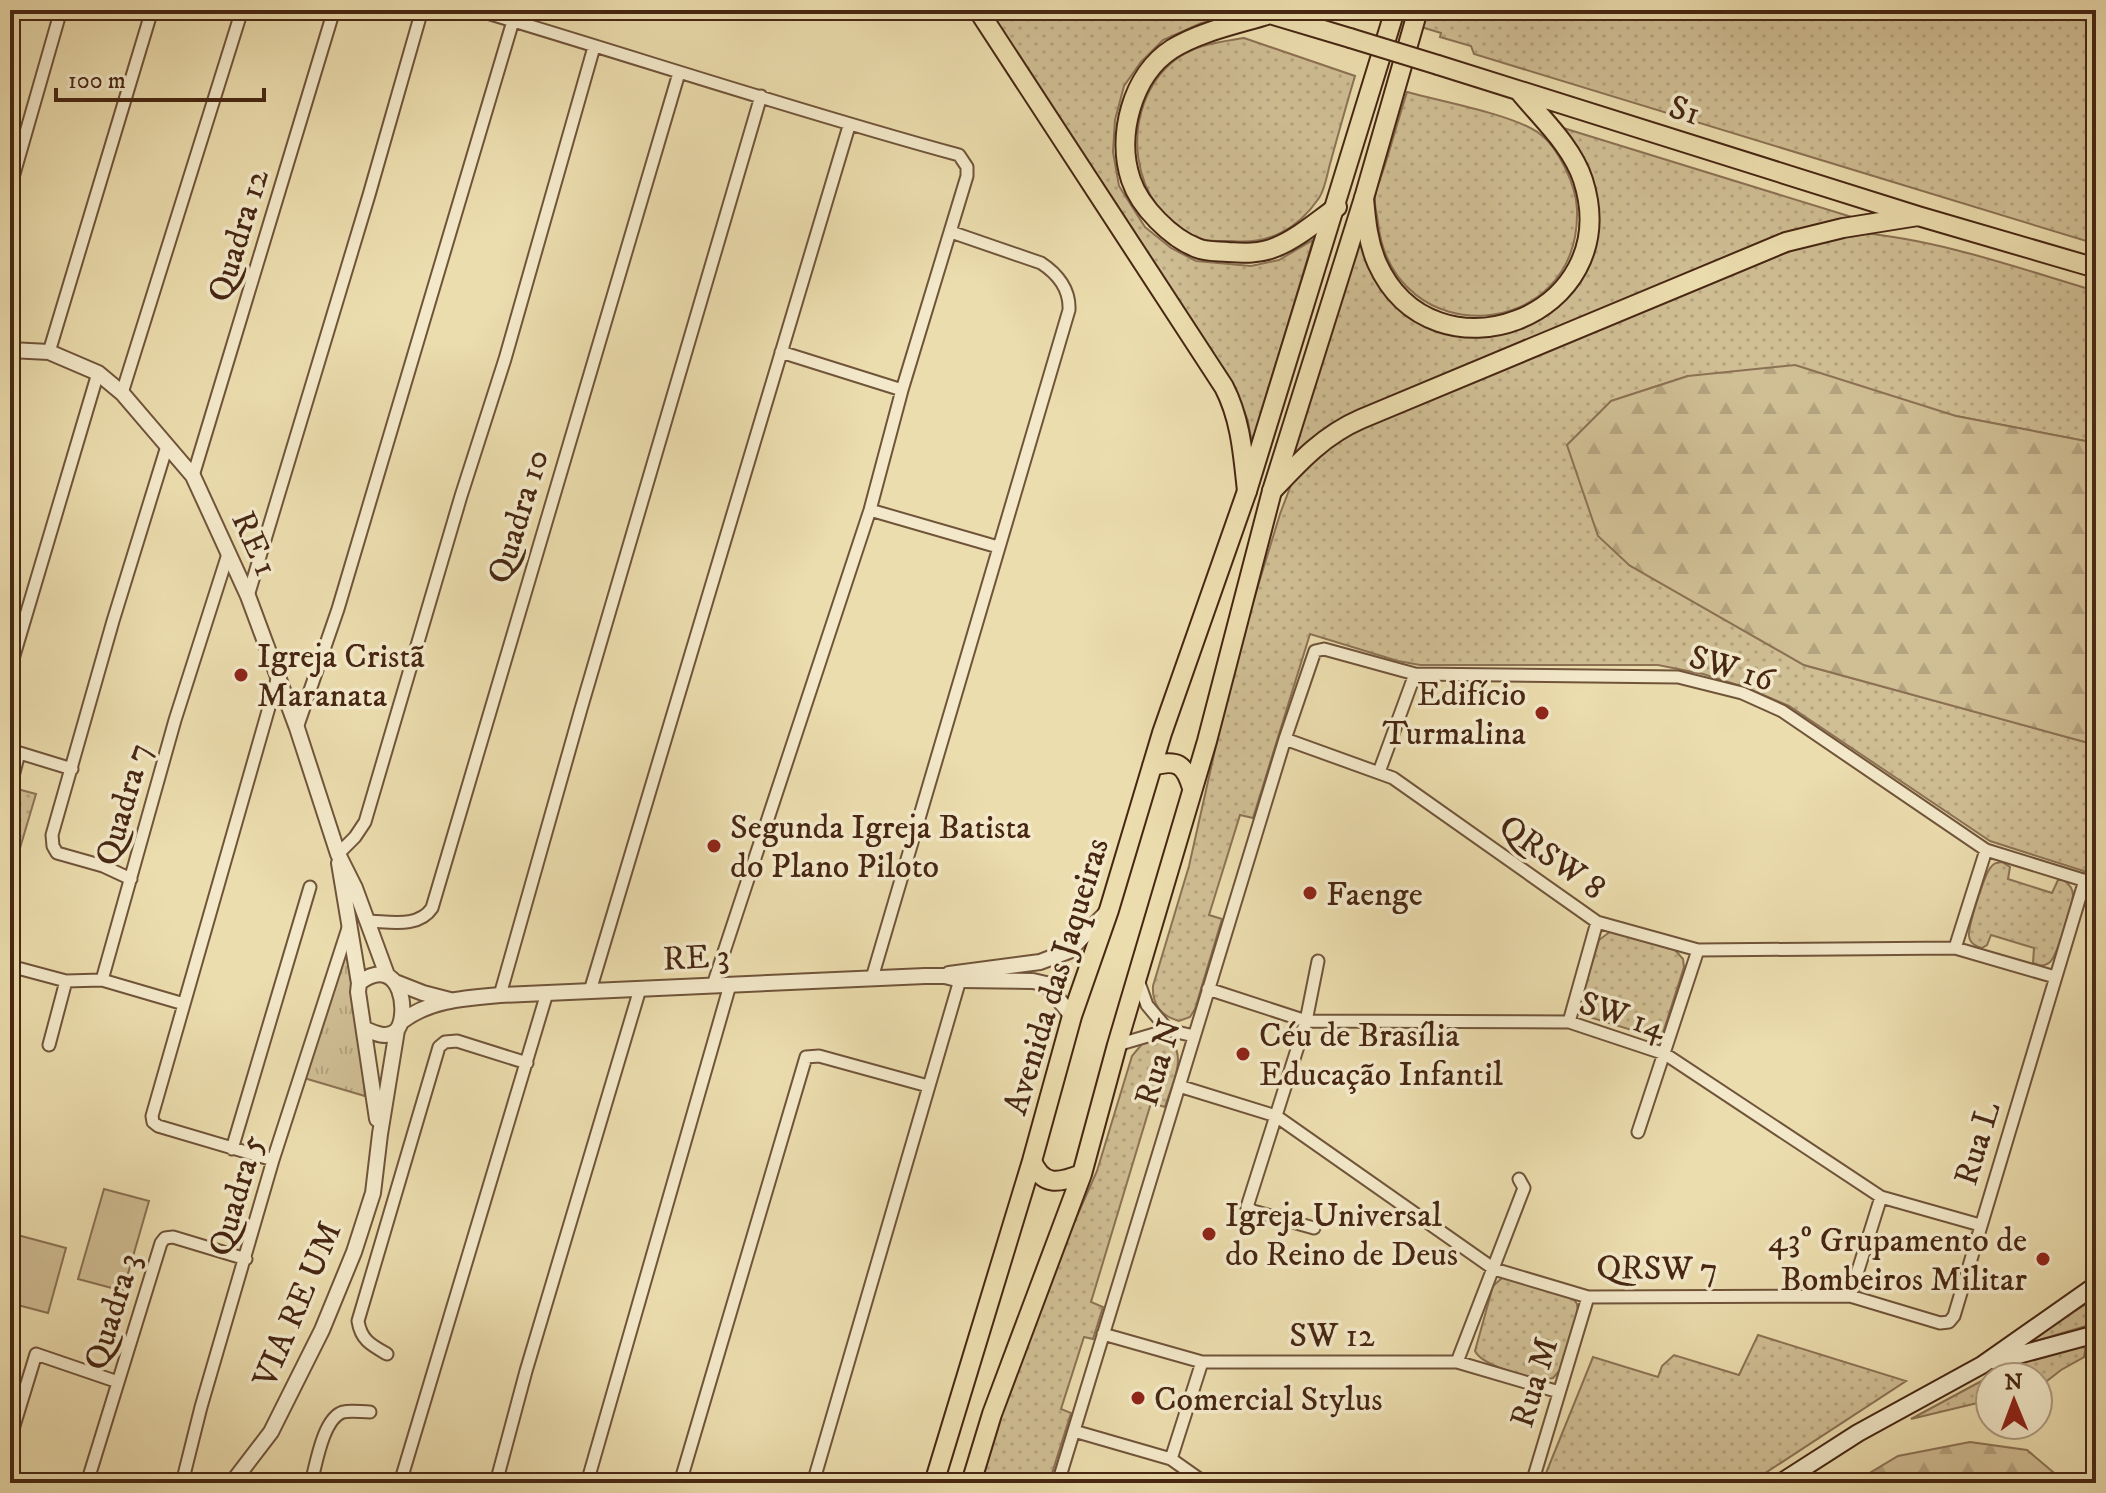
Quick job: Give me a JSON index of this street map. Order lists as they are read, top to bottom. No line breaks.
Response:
{"streets":{"main road":["S1","Avenida das Jaqueiras"],"street":["Quadra 12","Quadra 10","RE 1","SW 16","Quadra 7","QRSW 8","RE 3","SW 14","Rua N","Rua L","Quadra 5","QRSW 7","VIA RE UM","Quadra 3","SW 12","Rua M"]},"crossings":[["Quadra 12","RE 1"],["Quadra 10","RE 1"],["RE 1","Quadra 7"],["RE 1","RE 3"],["RE 1","Quadra 5"],["RE 1","VIA RE UM"],["SW 16","Rua N"],["SW 16","Rua L"],["QRSW 8","Rua N"],["QRSW 8","Rua L"],["RE 3","Avenida das Jaqueiras"],["RE 3","VIA RE UM"],["SW 14","Rua N"],["SW 14","Rua L"],["Rua N","QRSW 7"],["Rua N","SW 12"],["Rua L","QRSW 7"],["Quadra 5","Quadra 3"],["QRSW 7","Rua M"],["SW 12","Rua M"]],"places":["Igreja Cristã Maranata","Edifício Turmalina","Segunda Igreja Batista do Plano Piloto","Faenge","Céu de Brasília Educação Infantil","Igreja Universal do Reino de Deus","43º Grupamento de Bombeiros Militar","Comercial Stylus"],"scale_bar":"100 m","north":"top"}
